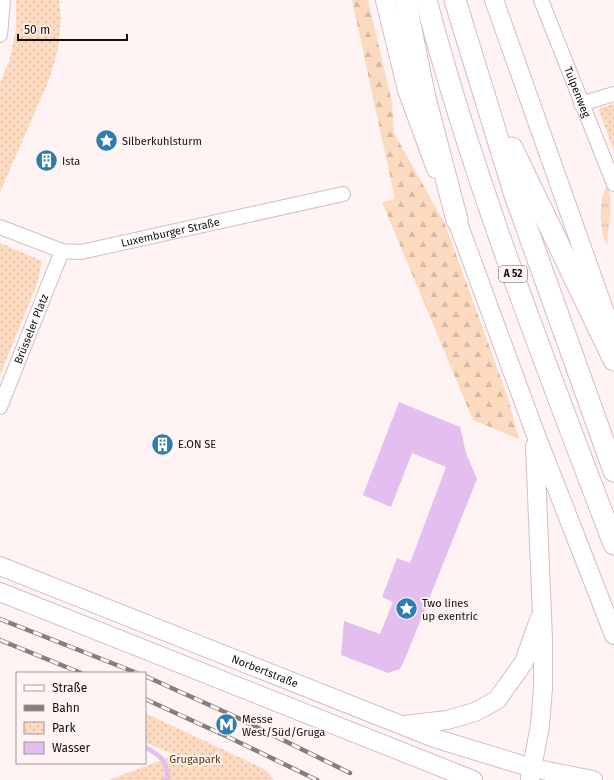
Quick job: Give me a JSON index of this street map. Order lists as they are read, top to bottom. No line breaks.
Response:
{"streets":{"highway":["A 52"],"main road":["Norbertstraße"],"street":["Tulpenweg","Luxemburger Straße","Brüsseler Platz"]},"crossings":[["Luxemburger Straße","Brüsseler Platz"]],"parks":["Grugapark"],"places":{"place":["Silberkuhlsturm","Two lines up exentric"],"building":["Ista","E.ON SE"],"metro station":["Messe West/Süd/Gruga"]},"legend":["Straße","Bahn","Park","Wasser"],"scale_bar":"50 m"}
